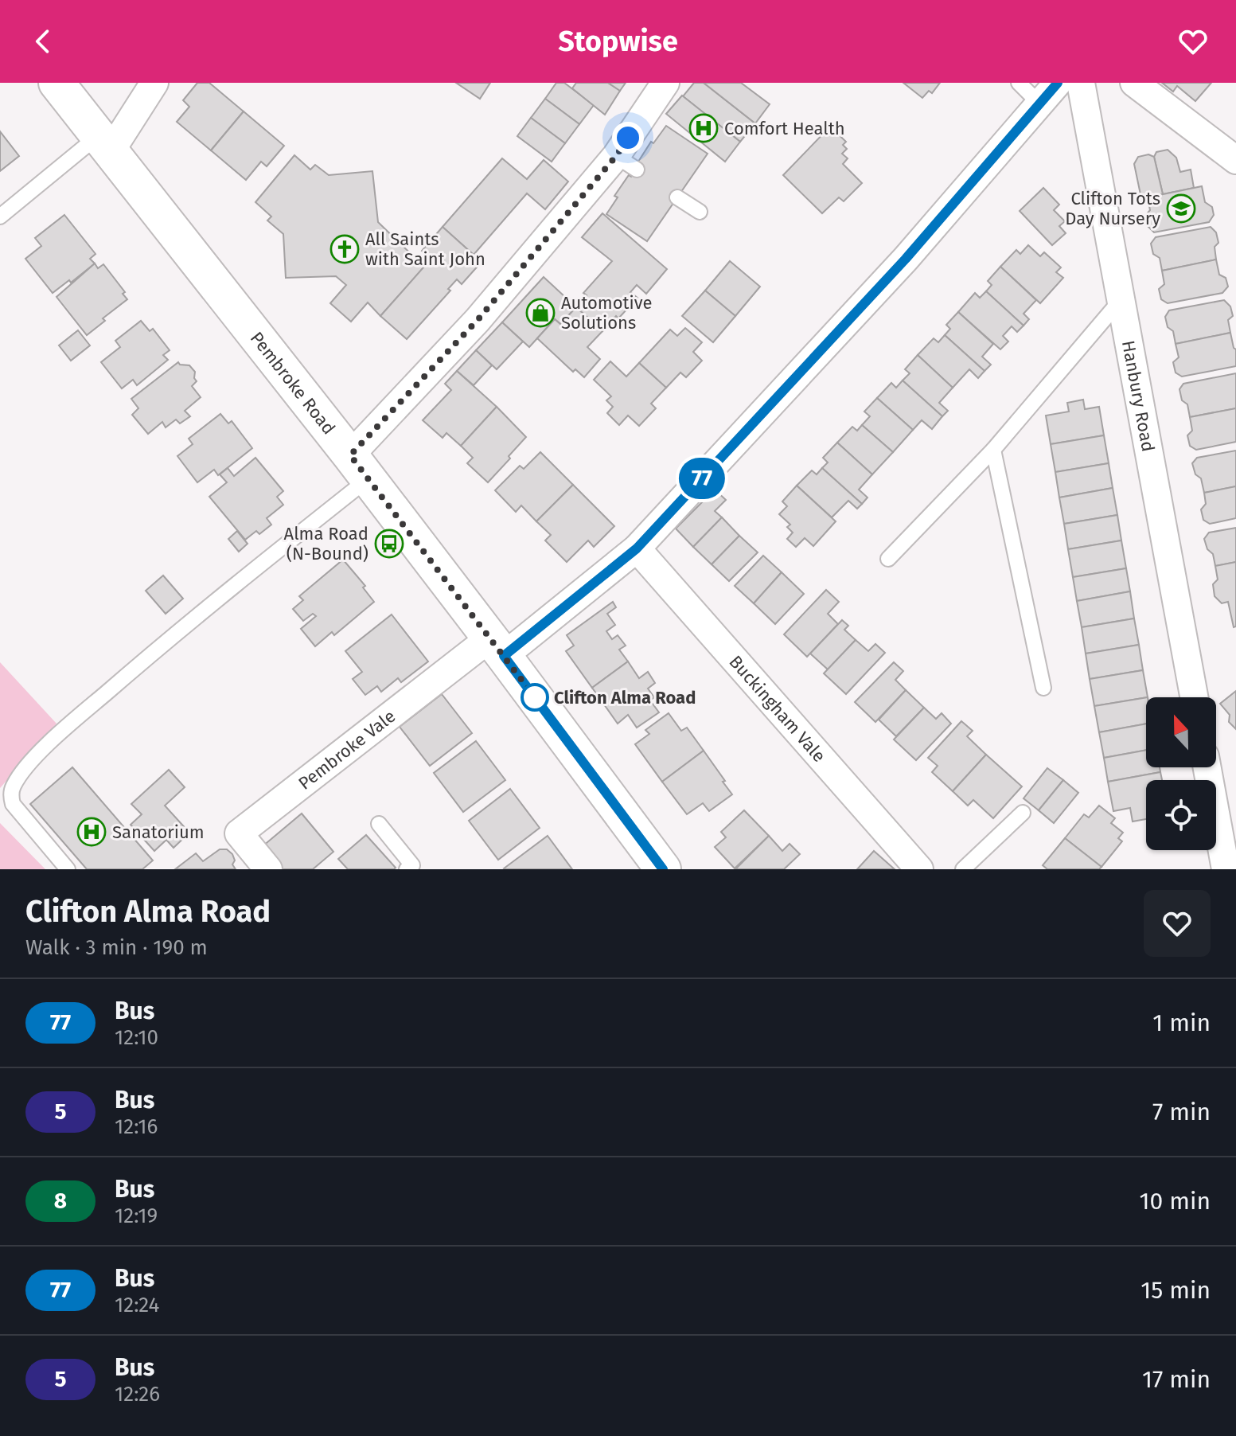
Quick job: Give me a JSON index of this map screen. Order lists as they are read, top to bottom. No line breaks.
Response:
{"streets":{"main road":["Pembroke Road"],"street":["Hanbury Road","Buckingham Vale","Pembroke Vale"]},"crossings":[["Pembroke Road","Pembroke Vale"]],"places":{"hospital":["Comfort Health","Sanatorium"],"school or university":["Clifton Tots Day Nursery"],"church":["All Saints with Saint John"],"shop":["Automotive Solutions"],"bus stop":["Alma Road (N-Bound)"],"other":["Clifton Alma Road"]},"lines":["bus line 77"],"north":"top","page":{"header":"Stopwise","on_map":"77","heading":["Clifton Alma Road","Walk · 3 min · 190 m"],"list":[{"mark":"77","name":"Bus","note":"12:10","value":"1 min"},{"mark":"5","name":"Bus","note":"12:16","value":"7 min"},{"mark":"8","name":"Bus","note":"12:19","value":"10 min"},{"mark":"77","name":"Bus","note":"12:24","value":"15 min"},{"mark":"5","name":"Bus","note":"12:26","value":"17 min"}]}}
